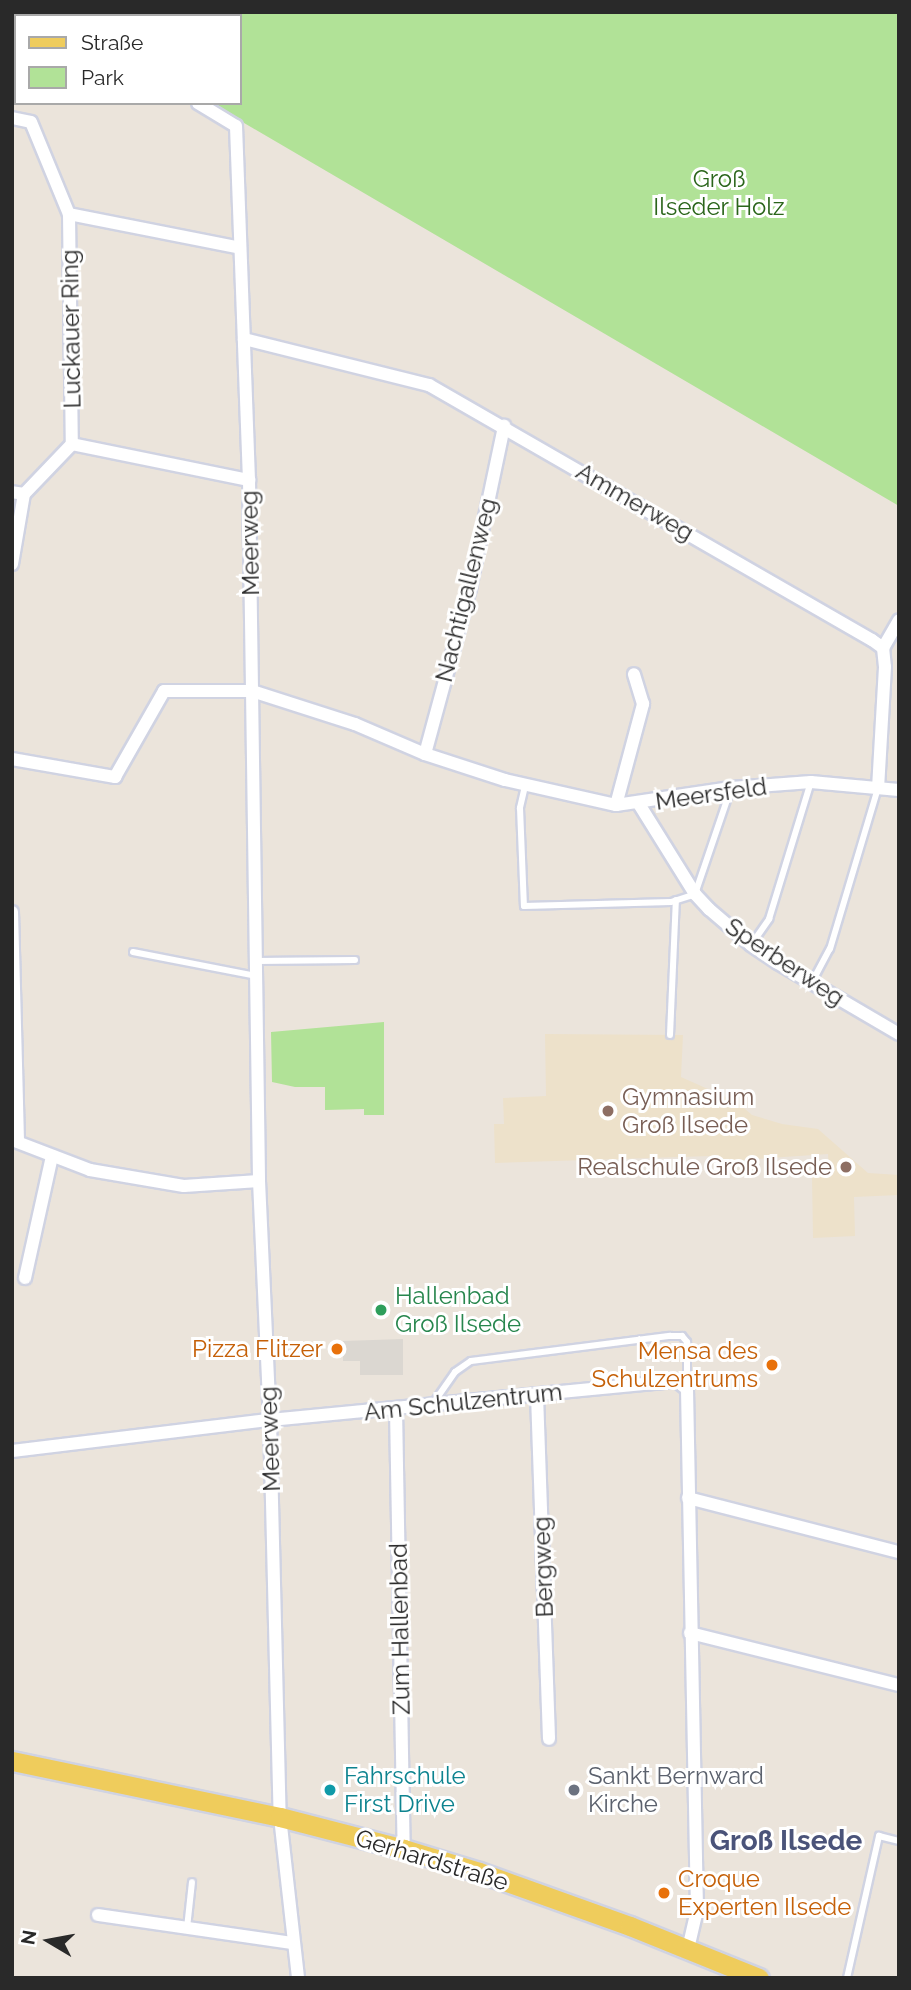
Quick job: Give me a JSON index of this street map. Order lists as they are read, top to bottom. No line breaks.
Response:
{"streets":{"main road":["Gerhardstraße"],"street":["Luckauer Ring","Ammerweg","Meerweg","Nachtigallenweg","Meersfeld","Sperberweg","Am Schulzentrum","Bergweg","Zum Hallenbad"]},"crossings":[["Luckauer Ring","Meerweg"],["Ammerweg","Meerweg"],["Ammerweg","Nachtigallenweg"],["Meerweg","Meersfeld"],["Meerweg","Am Schulzentrum"],["Meerweg","Gerhardstraße"],["Nachtigallenweg","Meersfeld"],["Meersfeld","Sperberweg"],["Am Schulzentrum","Bergweg"],["Am Schulzentrum","Zum Hallenbad"],["Zum Hallenbad","Gerhardstraße"]],"districts":["Groß Ilsede"],"parks":["Groß Ilseder Holz"],"places":["Gymnasium Groß Ilsede","Realschule Groß Ilsede","Hallenbad Groß Ilsede","Pizza Flitzer","Mensa des Schulzentrums","Fahrschule First Drive","Sankt Bernward Kirche","Croque Experten Ilsede"],"legend":["Straße","Park"],"north":"left"}
